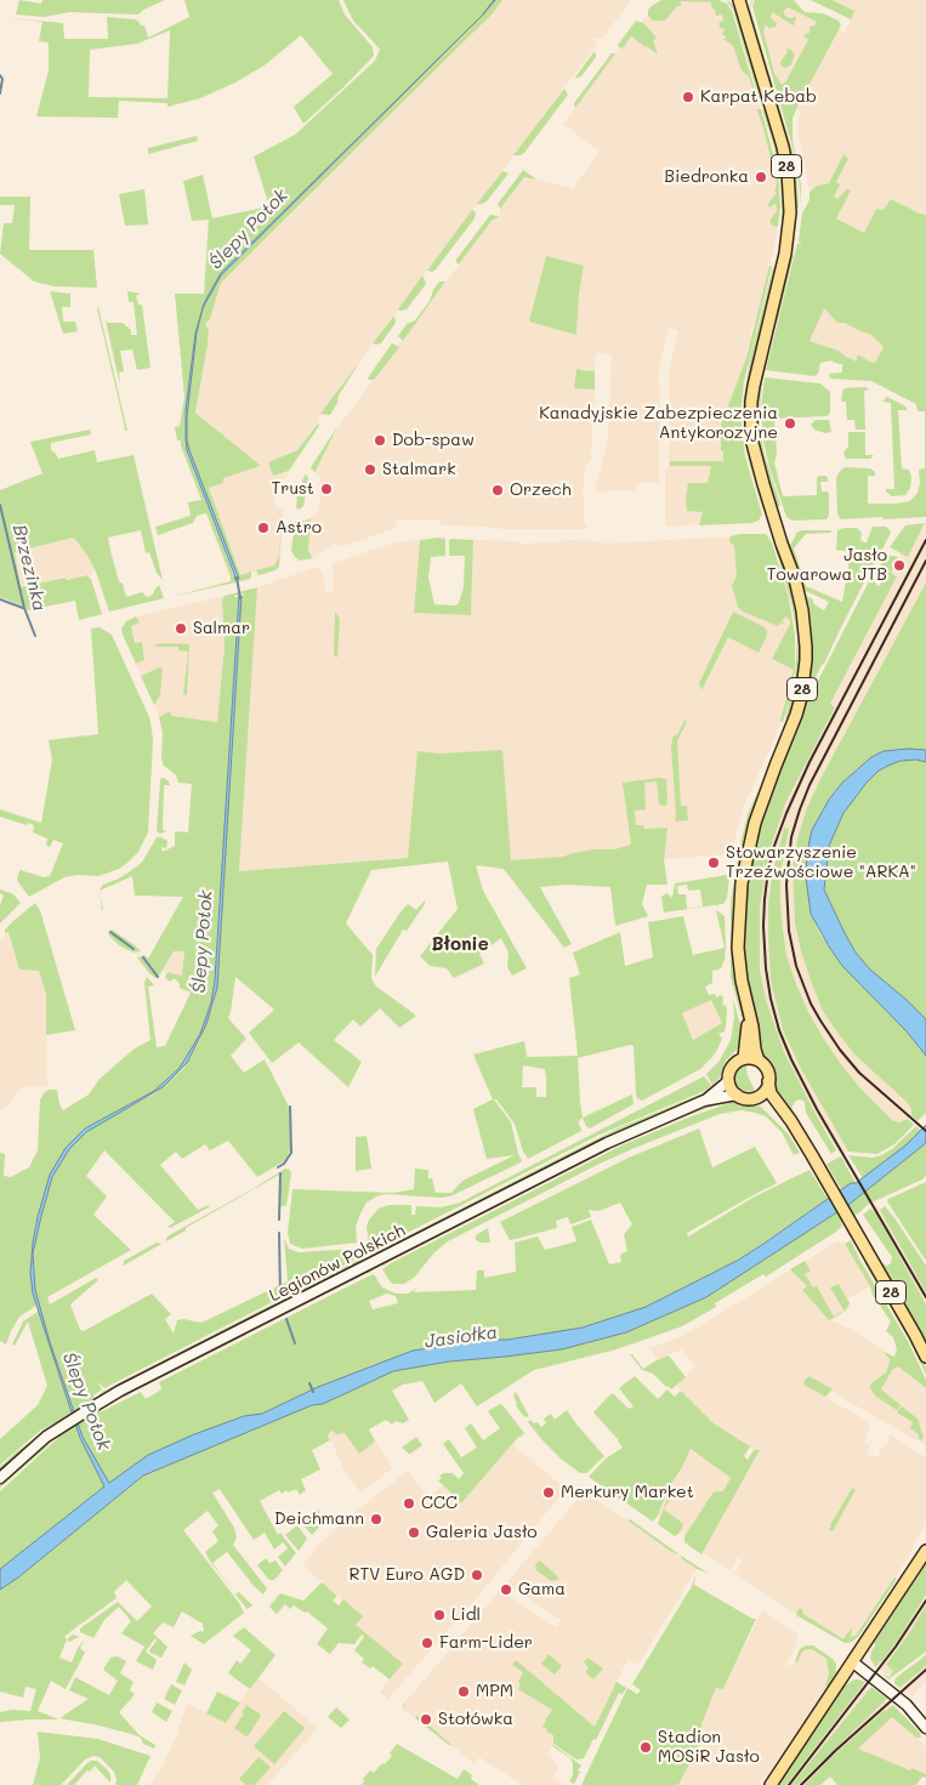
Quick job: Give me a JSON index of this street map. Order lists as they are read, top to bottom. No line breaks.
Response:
{"streets":{"main road":["28","Legionów Polskich"]},"crossings":[["28","Legionów Polskich"]],"districts":["Błonie"],"water":["Ślepy Potok","Brzezinka","Jasiołka"],"places":["Karpat Kebab","Biedronka","Kanadyjskie Zabezpieczenia Antykorozyjne","Dob-spaw","Stalmark","Trust","Orzech","Astro","Jasło Towarowa JTB","Salmar","Stowarzyszenie Trzeźwościowe \"ARKA\"","Merkury Market","CCC","Deichmann","Galeria Jasło","RTV Euro AGD","Gama","Lidl","Farm-Lider","MPM","Stołówka","Stadion MOSiR Jasło"]}
